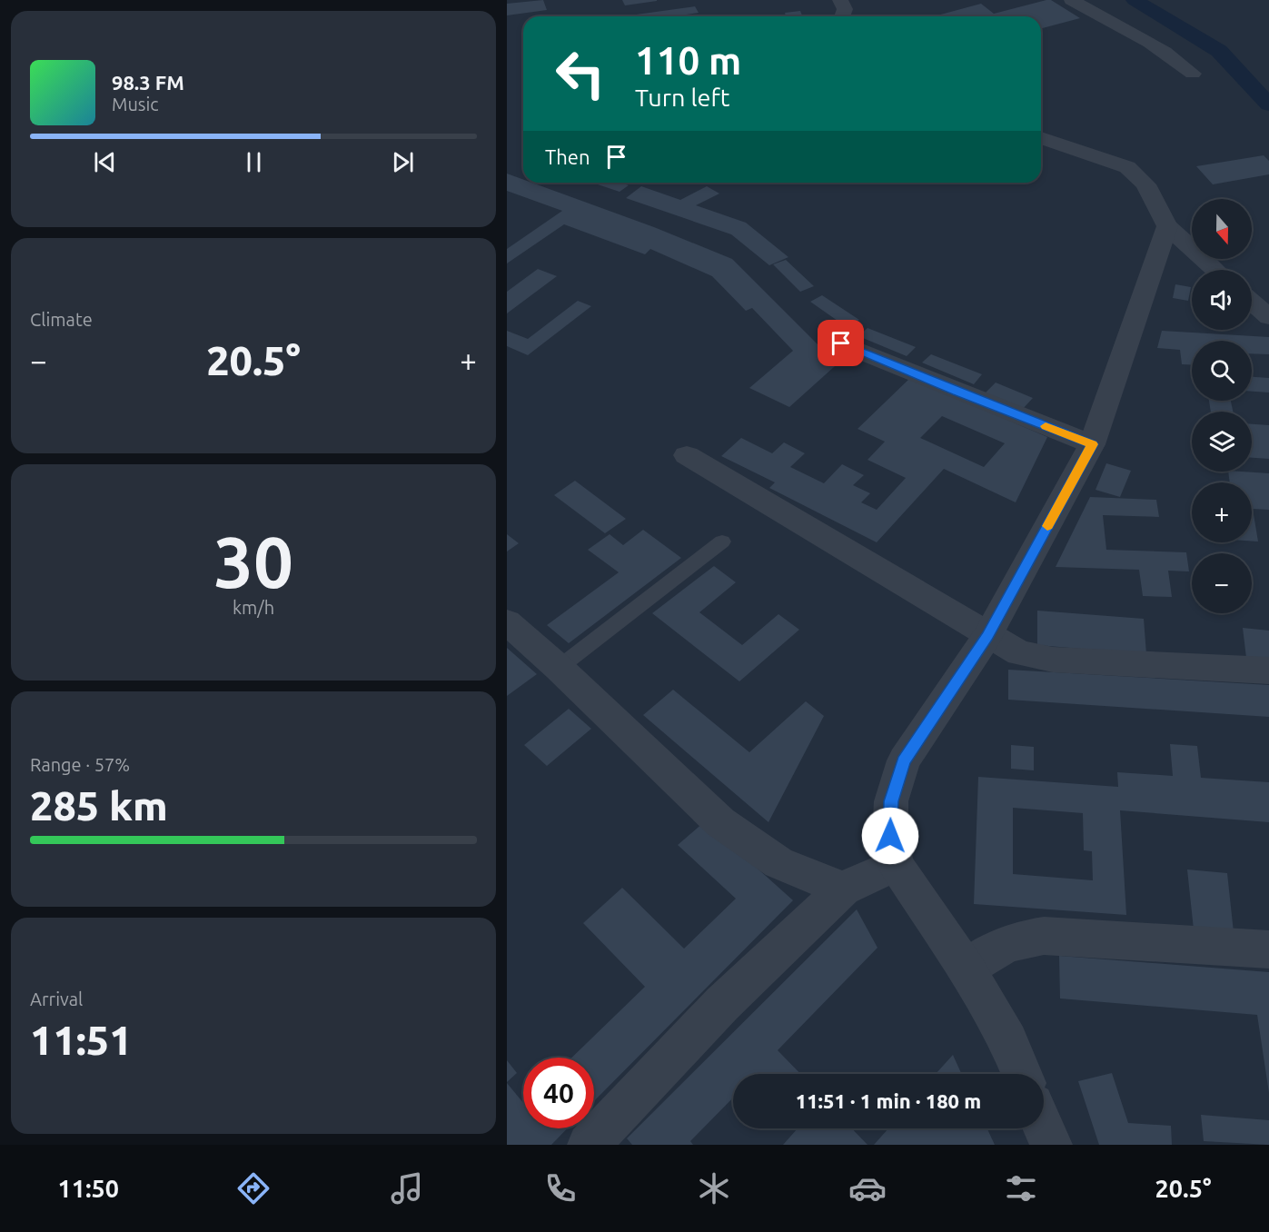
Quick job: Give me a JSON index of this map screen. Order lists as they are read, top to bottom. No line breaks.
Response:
{"north":"bottom","page":{"turn":["110 m","Turn left"],"song":["98.3 FM","Music"],"then":"Then","map_buttons":["+","−"],"tile":["Climate",["30","km/h"],["Range · 57%","285 km"],["Arrival","11:51"]],"heat":["−","20.5°","+"],"limit":"40","trip":"11:51 · 1 min · 180 m","tabs":["11:50","20.5°"]}}
